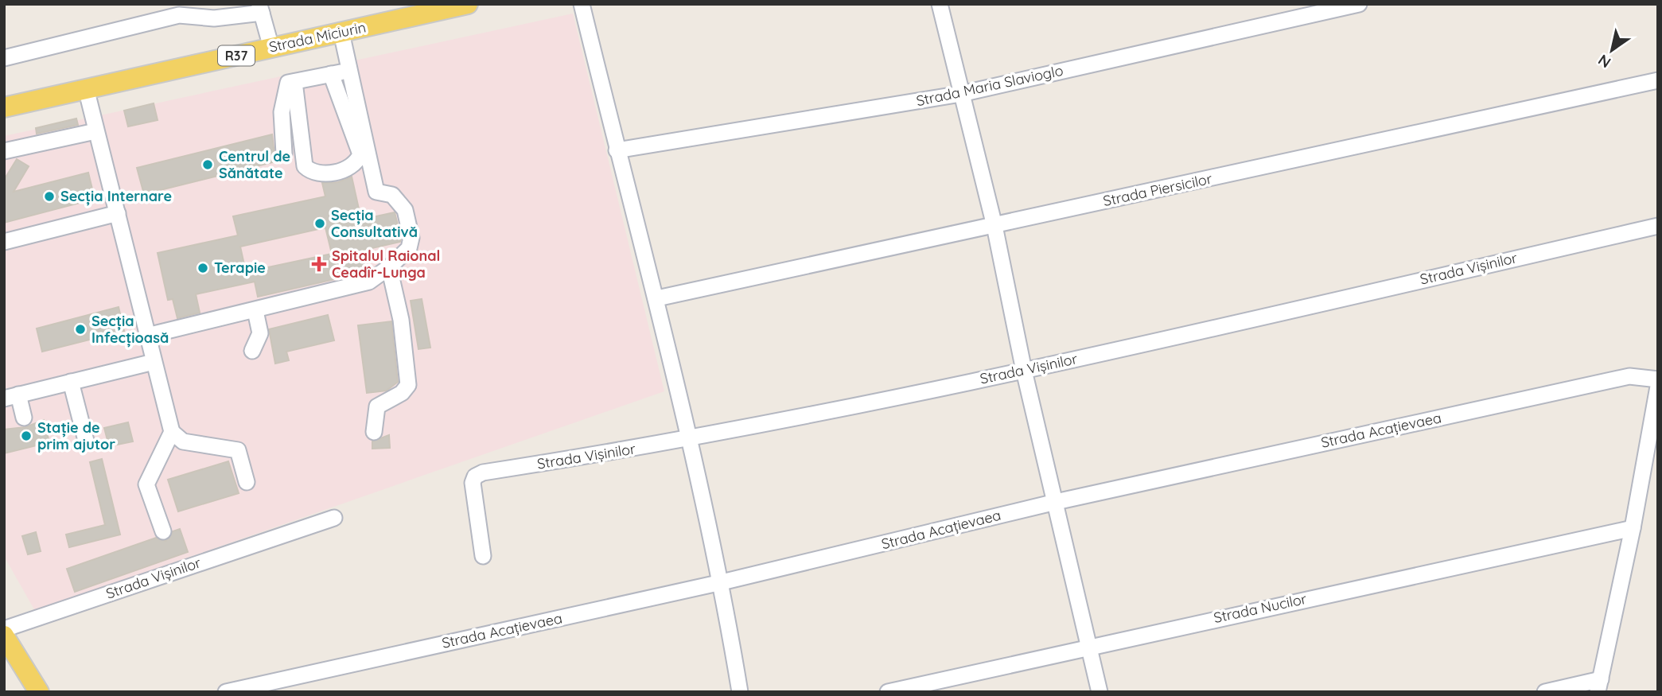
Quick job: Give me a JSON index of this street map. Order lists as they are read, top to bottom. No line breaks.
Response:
{"streets":{"main road":["Strada Miciurin","R37"],"street":["Strada Maria Slavioglo","Strada Piersicilor","Strada Vișinilor","Strada Acațievaea","Strada Nucilor"]},"places":{"other":["Centrul de Sănătate","Secția Internare","Secția Consultativă","Terapie","Secția Infecțioasă","Stație de prim ajutor"],"health":["Spitalul Raional Ceadîr-Lunga"]},"north":"bottom left"}
